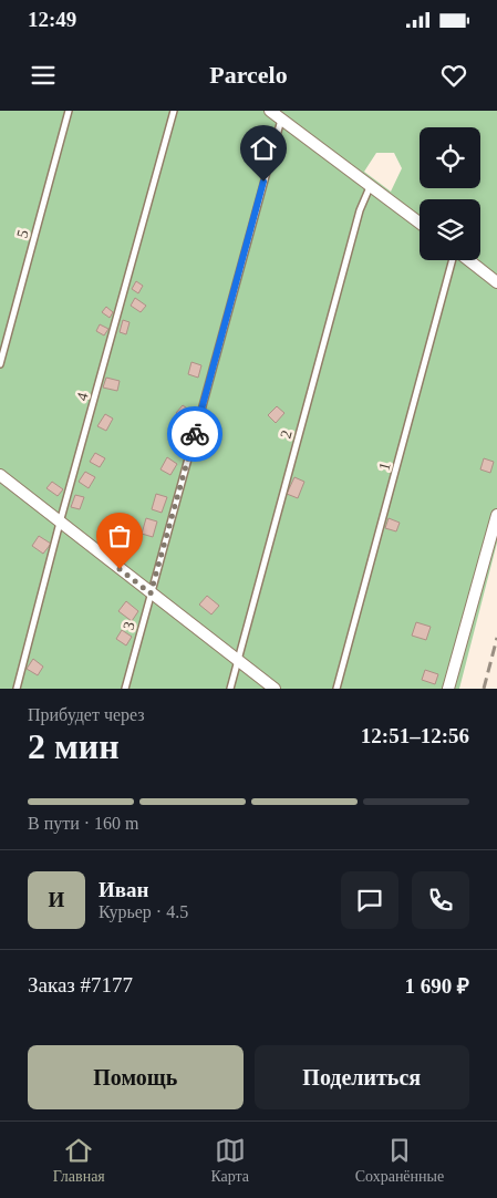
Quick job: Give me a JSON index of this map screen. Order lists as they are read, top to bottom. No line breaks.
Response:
{"streets":{"lane":["5","4","2","1","3"]},"page":{"status":"12:49","header":"Parcelo","heading":["2 мин","Прибудет через","12:51–12:56"],"panel":["Иван","Курьер · 4.5","Заказ #7177","1 690 ₽"],"bar":"В пути · 160 m","round":"И","buttons":["Помощь","Поделиться"],"tabs":["Главная","Карта","Сохранённые"]}}
